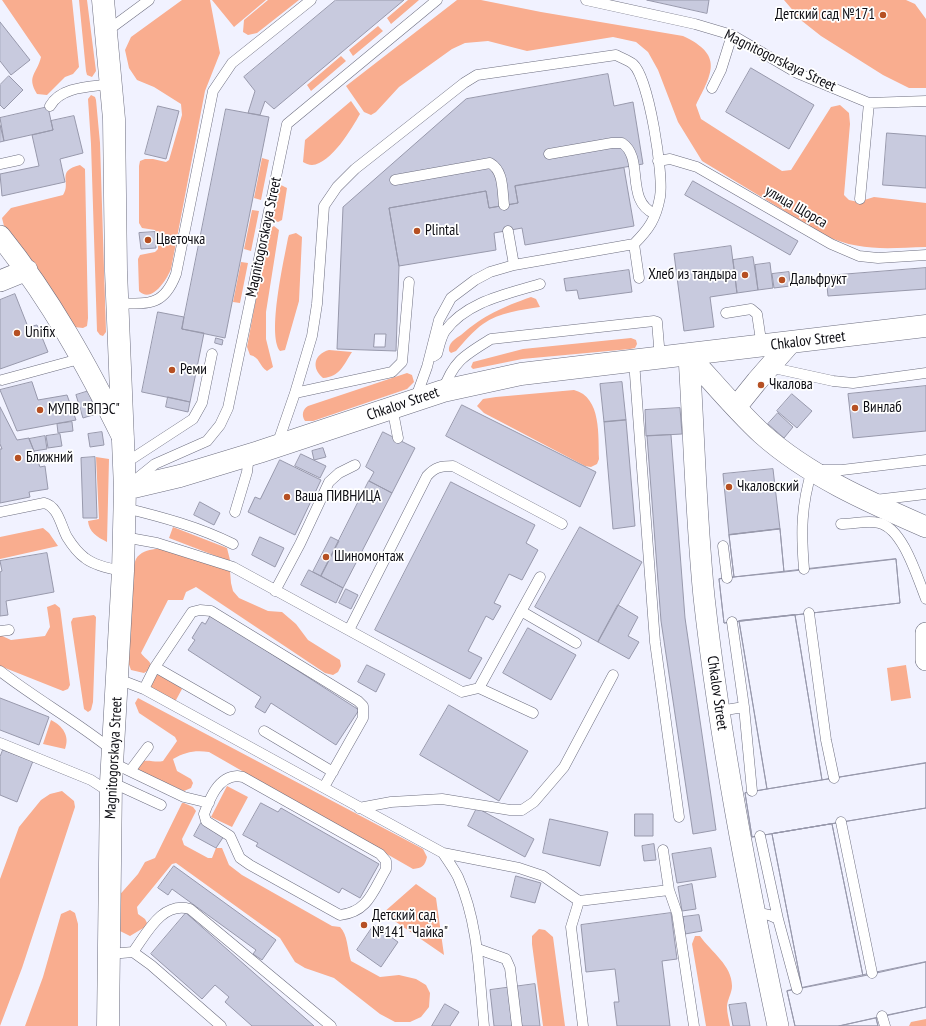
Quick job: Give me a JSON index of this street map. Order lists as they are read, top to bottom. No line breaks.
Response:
{"streets":{"main road":["Magnitogorskaya Street","Chkalov Street"],"lane":["улица Щорса"]},"crossings":[["Magnitogorskaya Street","Chkalov Street"]],"places":["Детский сад №171","Plintal","Цветочка","Хлеб из тандыра","Дальфрукт","Unifix","Реми","Чкалова","Винлаб","МУПВ \"ВПЭС\"","Ближний","Чкаловский","Ваша ПИВНИЦА","Шиномонтаж","Детский сад №141 \"Чайка\""]}
